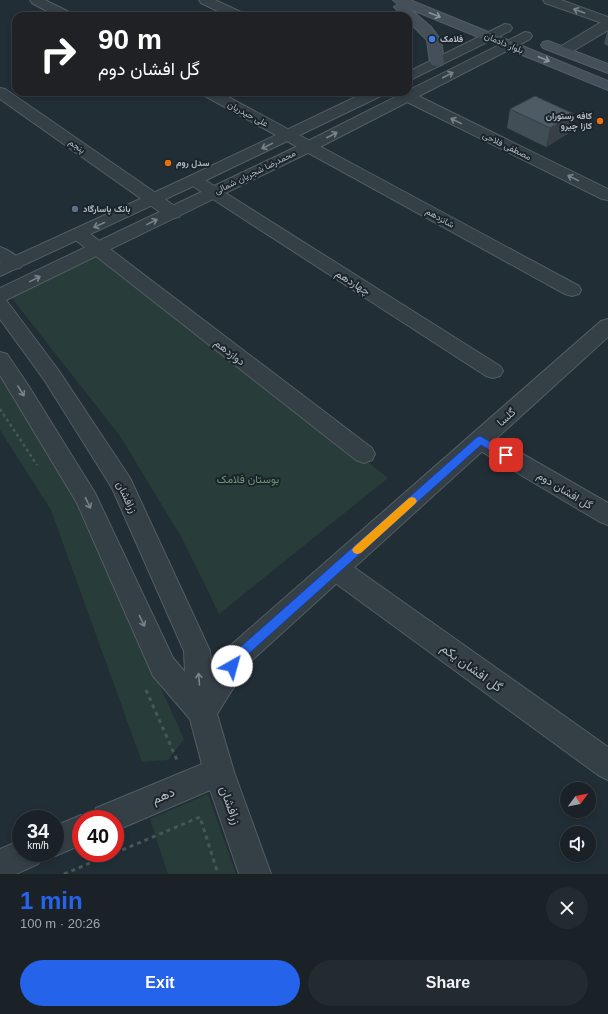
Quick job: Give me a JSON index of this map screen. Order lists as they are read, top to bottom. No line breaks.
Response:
{"streets":{"main road":["بلوار دادمان"],"street":["علی حیدریان","پنجم","مصطفی فلاحی","محمدرضا شجریان شمالی","شانزدهم","چهاردهم","دوازدهم","گلسا","گل افشان دوم","زرافشان","گل افشان یکم","دهم"]},"crossings":[["بلوار دادمان","محمدرضا شجریان شمالی"],["علی حیدریان","محمدرضا شجریان شمالی"],["علی حیدریان","شانزدهم"],["پنجم","محمدرضا شجریان شمالی"],["محمدرضا شجریان شمالی","شانزدهم"],["محمدرضا شجریان شمالی","چهاردهم"],["محمدرضا شجریان شمالی","دوازدهم"],["گلسا","گل افشان دوم"],["گلسا","زرافشان"],["گلسا","گل افشان یکم"],["زرافشان","دهم"]],"one_way":["مصطفی فلاحی"],"parks":["بوستان فلامک"],"places":["فلامک","کافه رستوران کازا چیرو","سدل روم","بانک پاسارگاد"],"north":"top right","page":{"turn":["90 m","گل افشان دوم"],"speed":"34 km/h","limit":"40","heading":["1 min","100 m · 20:26"],"buttons":["Exit","Share"]}}
